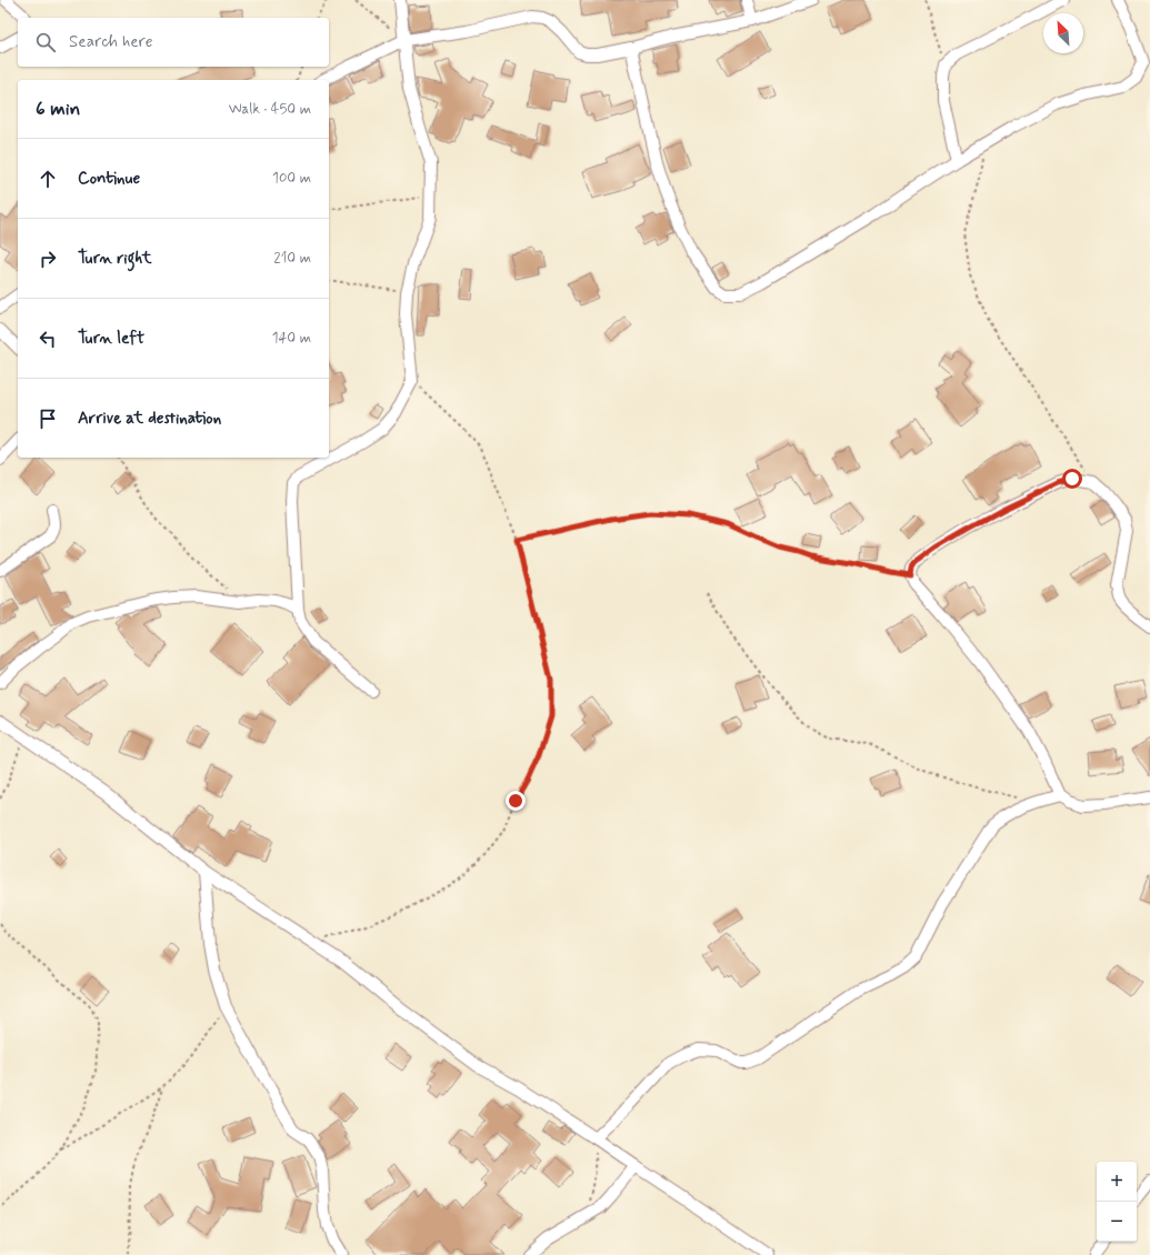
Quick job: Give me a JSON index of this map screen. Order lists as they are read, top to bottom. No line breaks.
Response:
{"north":"top left","page":{"search":"Search here","heading":["6 min","Walk · 450 m"],"list":[["Continue","100 m"],["Turn right","210 m"],["Turn left","140 m"],"Arrive at destination"],"map_buttons":["+","−"]}}
